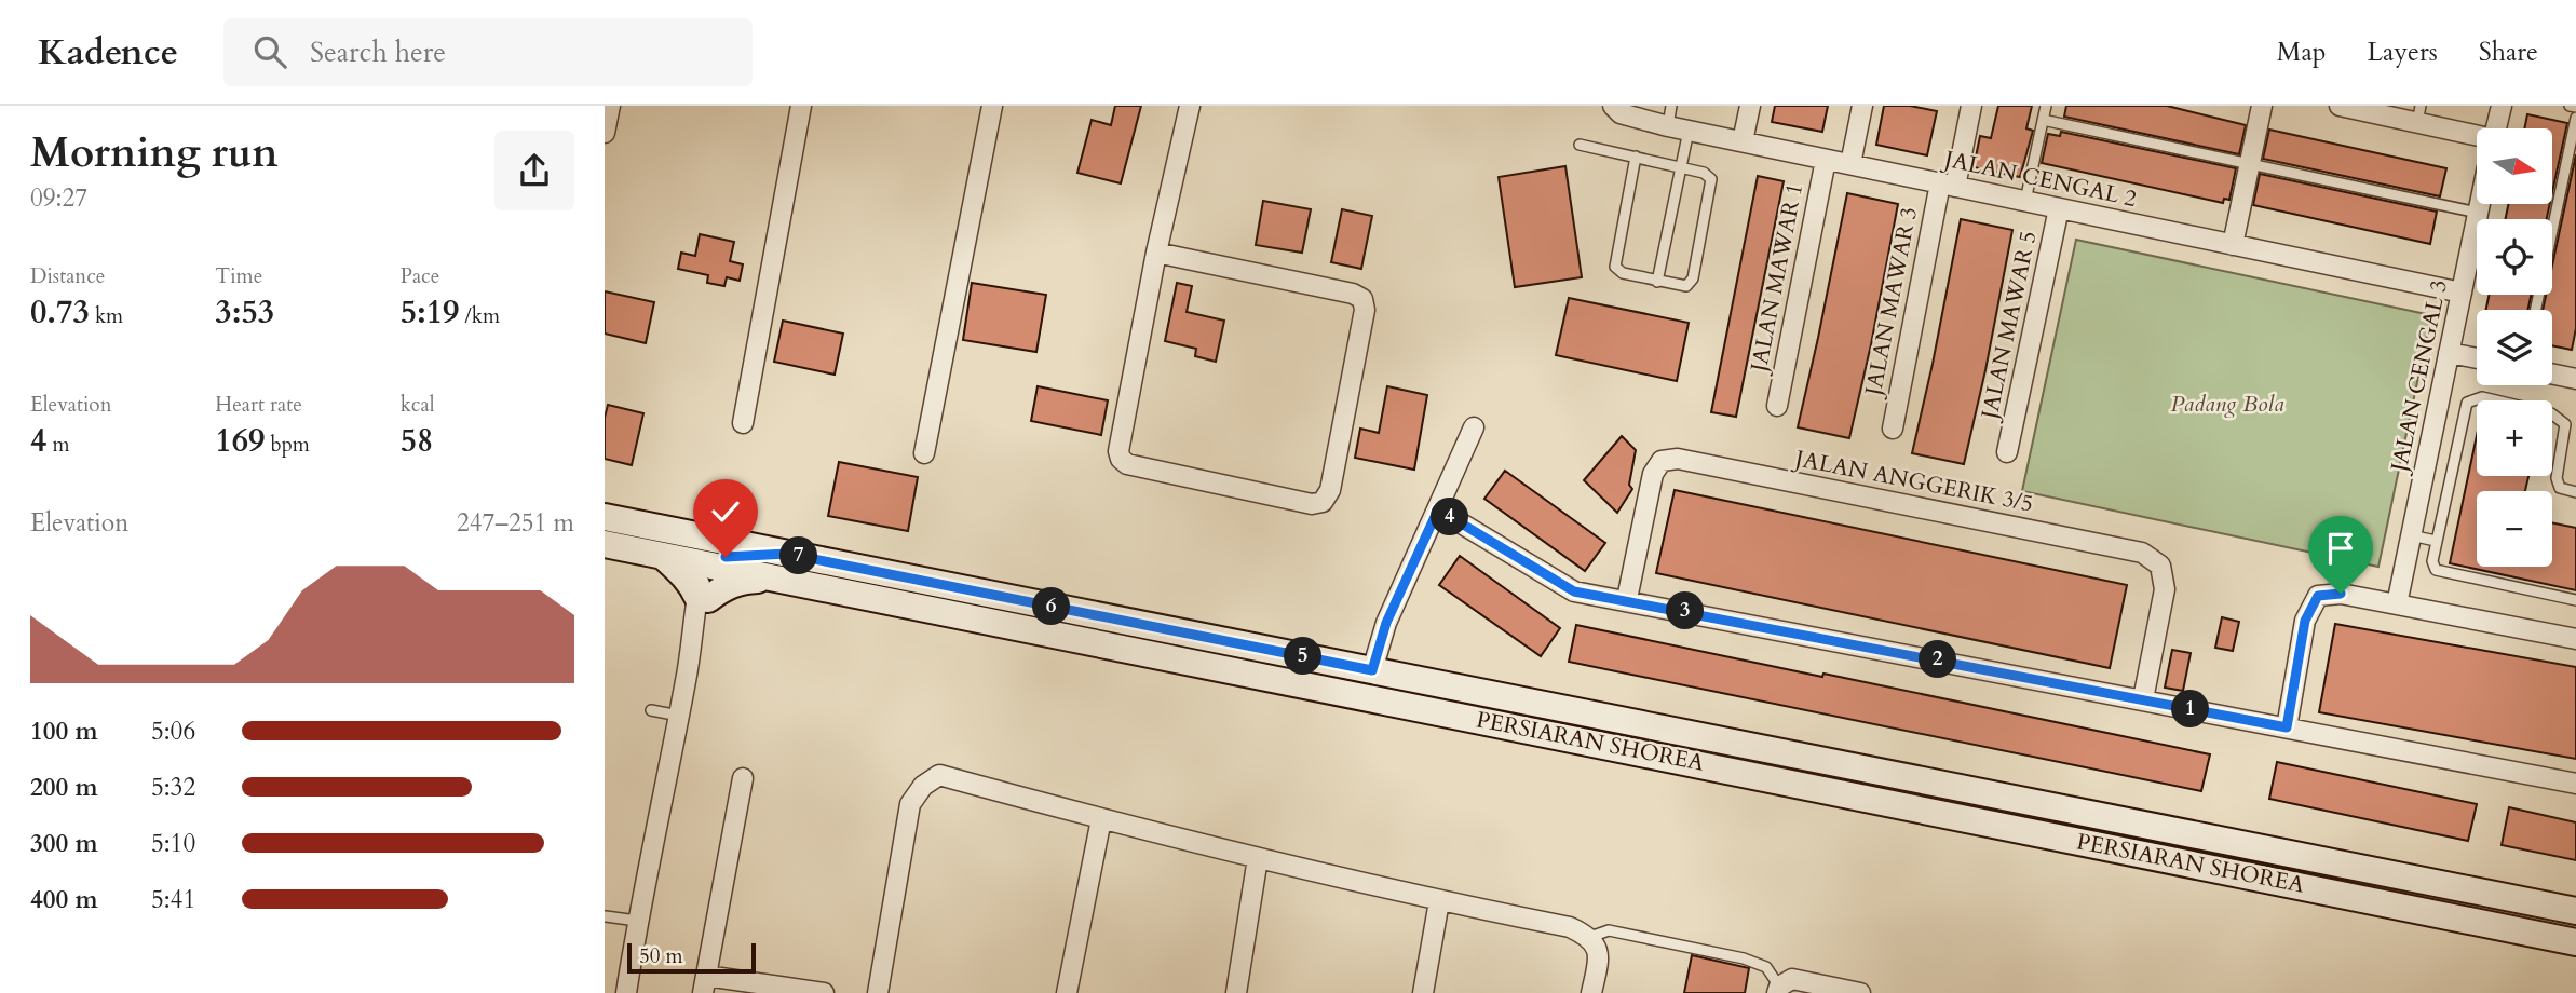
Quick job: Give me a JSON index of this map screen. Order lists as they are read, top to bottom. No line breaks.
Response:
{"streets":{"main road":["PERSIARAN SHOREA"],"street":["JALAN CENGAL 2","JALAN MAWAR 1","JALAN MAWAR 3","JALAN MAWAR 5","JALAN CENGAL 3","JALAN ANGGERIK 3/5"]},"crossings":[["JALAN CENGAL 2","JALAN MAWAR 1"],["JALAN CENGAL 2","JALAN MAWAR 3"],["JALAN CENGAL 2","JALAN MAWAR 5"],["JALAN CENGAL 2","JALAN CENGAL 3"]],"parks":["Padang Bola"],"scale_bar":"50 m","north":"right","page":{"header":"Kadence","search":"Search here","nav":["Map","Layers","Share"],"heading":["Morning run","09:27"],"map_buttons":["+","−"],"stats":[["Distance","0.73 km"],["Time","3:53"],["Pace","5:19 /km"],["Elevation","4 m"],["Heart rate","169 bpm"],["kcal","58"]],"chart":["Elevation","247–251 m"],"pins":["4","7","6","3","5","2","1"],"list":[{"name":"100 m","note":"5:06"},{"name":"200 m","note":"5:32"},{"name":"300 m","note":"5:10"},{"name":"400 m","note":"5:41"}],"scale":"50 m"}}
